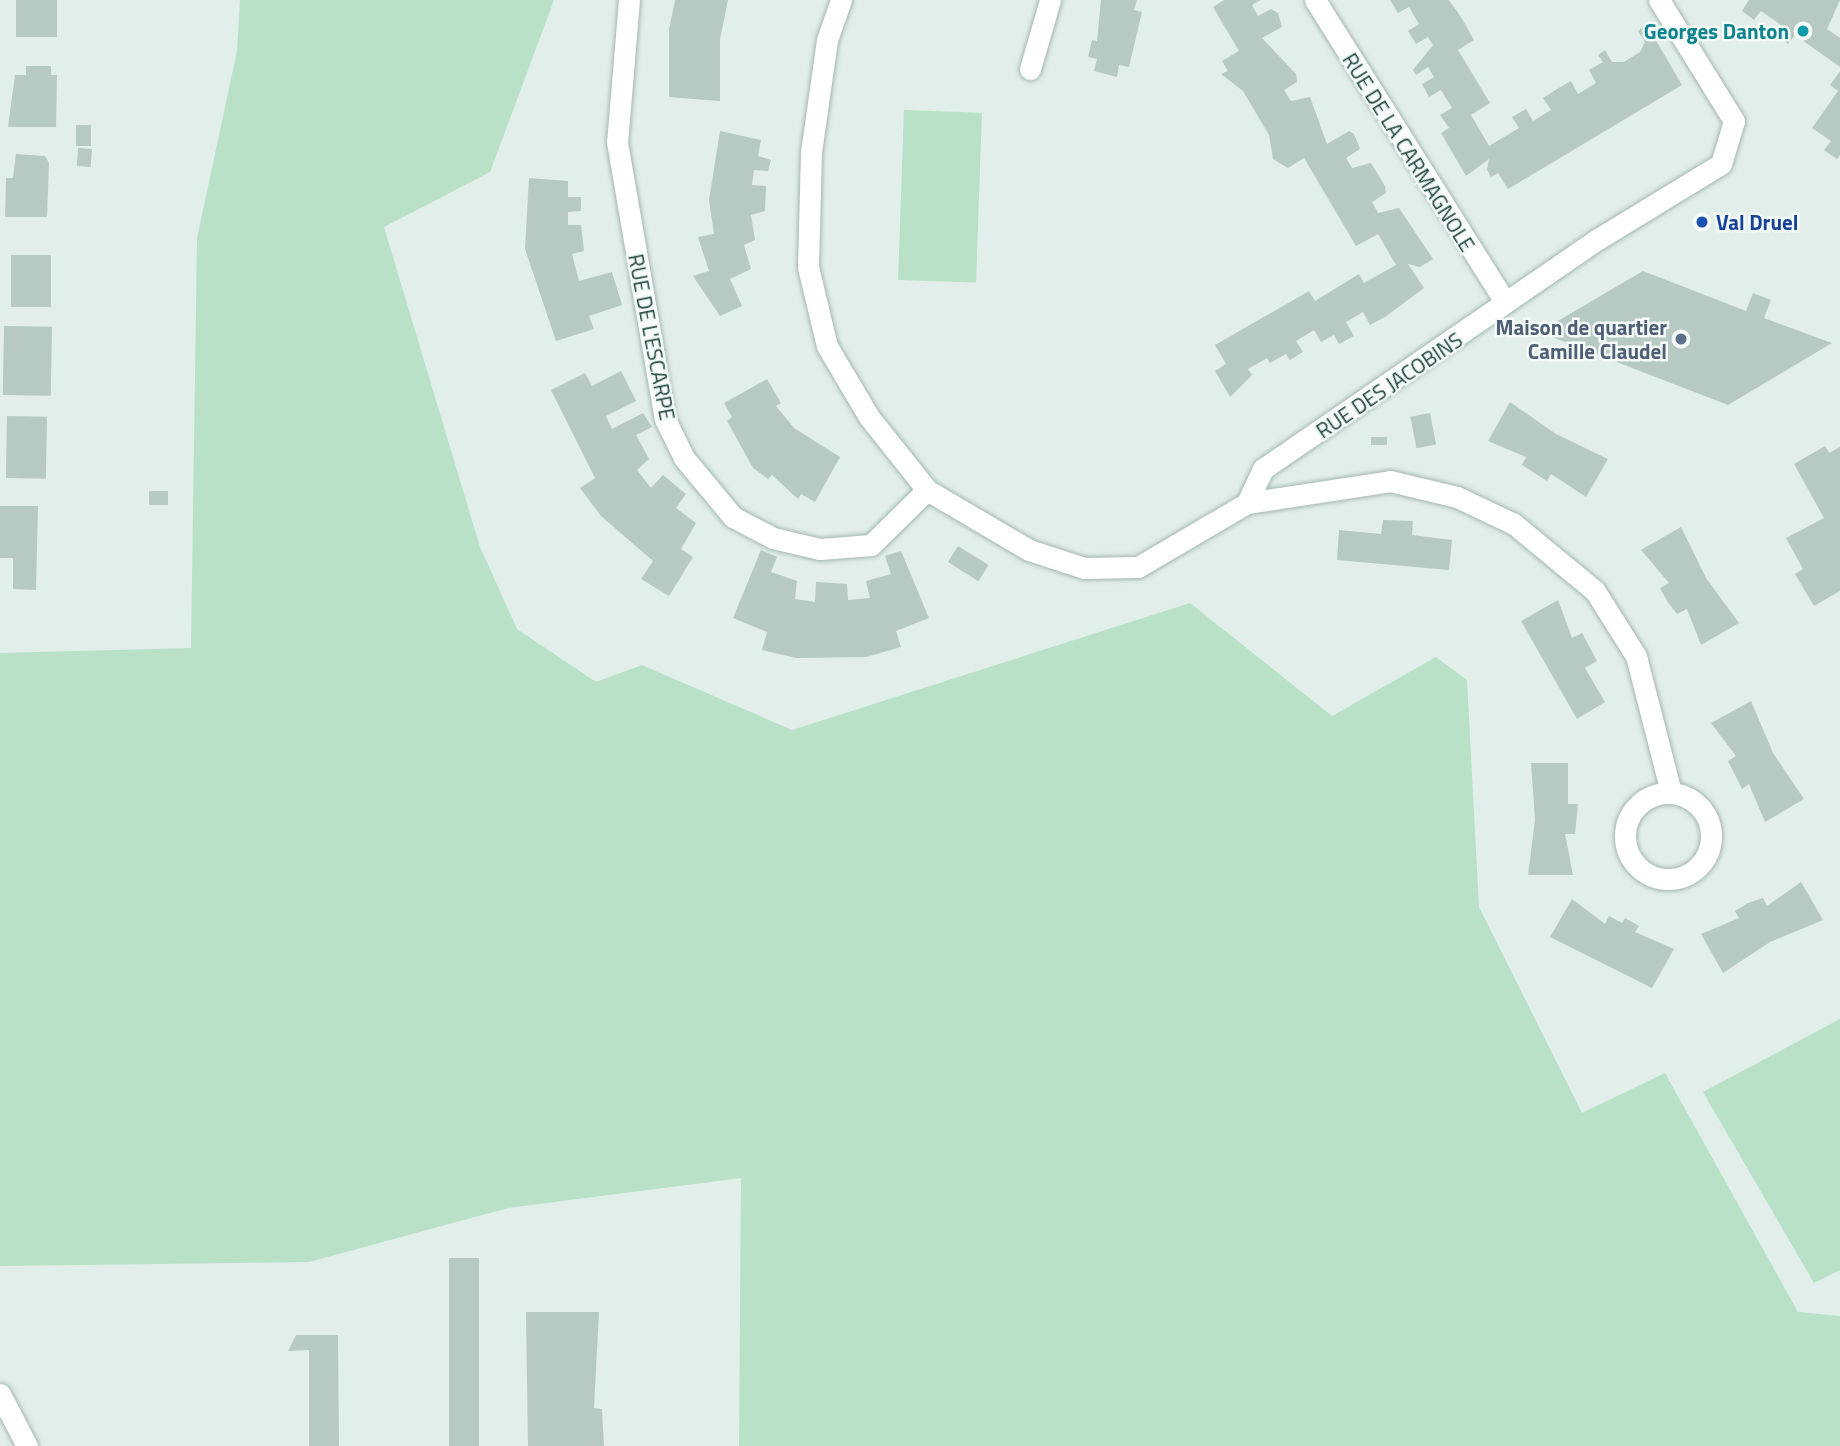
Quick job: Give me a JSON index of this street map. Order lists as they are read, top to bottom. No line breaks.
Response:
{"streets":{"street":["RUE DE LA CARMAGNOLE","RUE DE L'ESCARPE","RUE DES JACOBINS"]},"crossings":[["RUE DE LA CARMAGNOLE","RUE DES JACOBINS"]],"places":["Georges Danton","Val Druel","Maison de quartier Camille Claudel"]}
